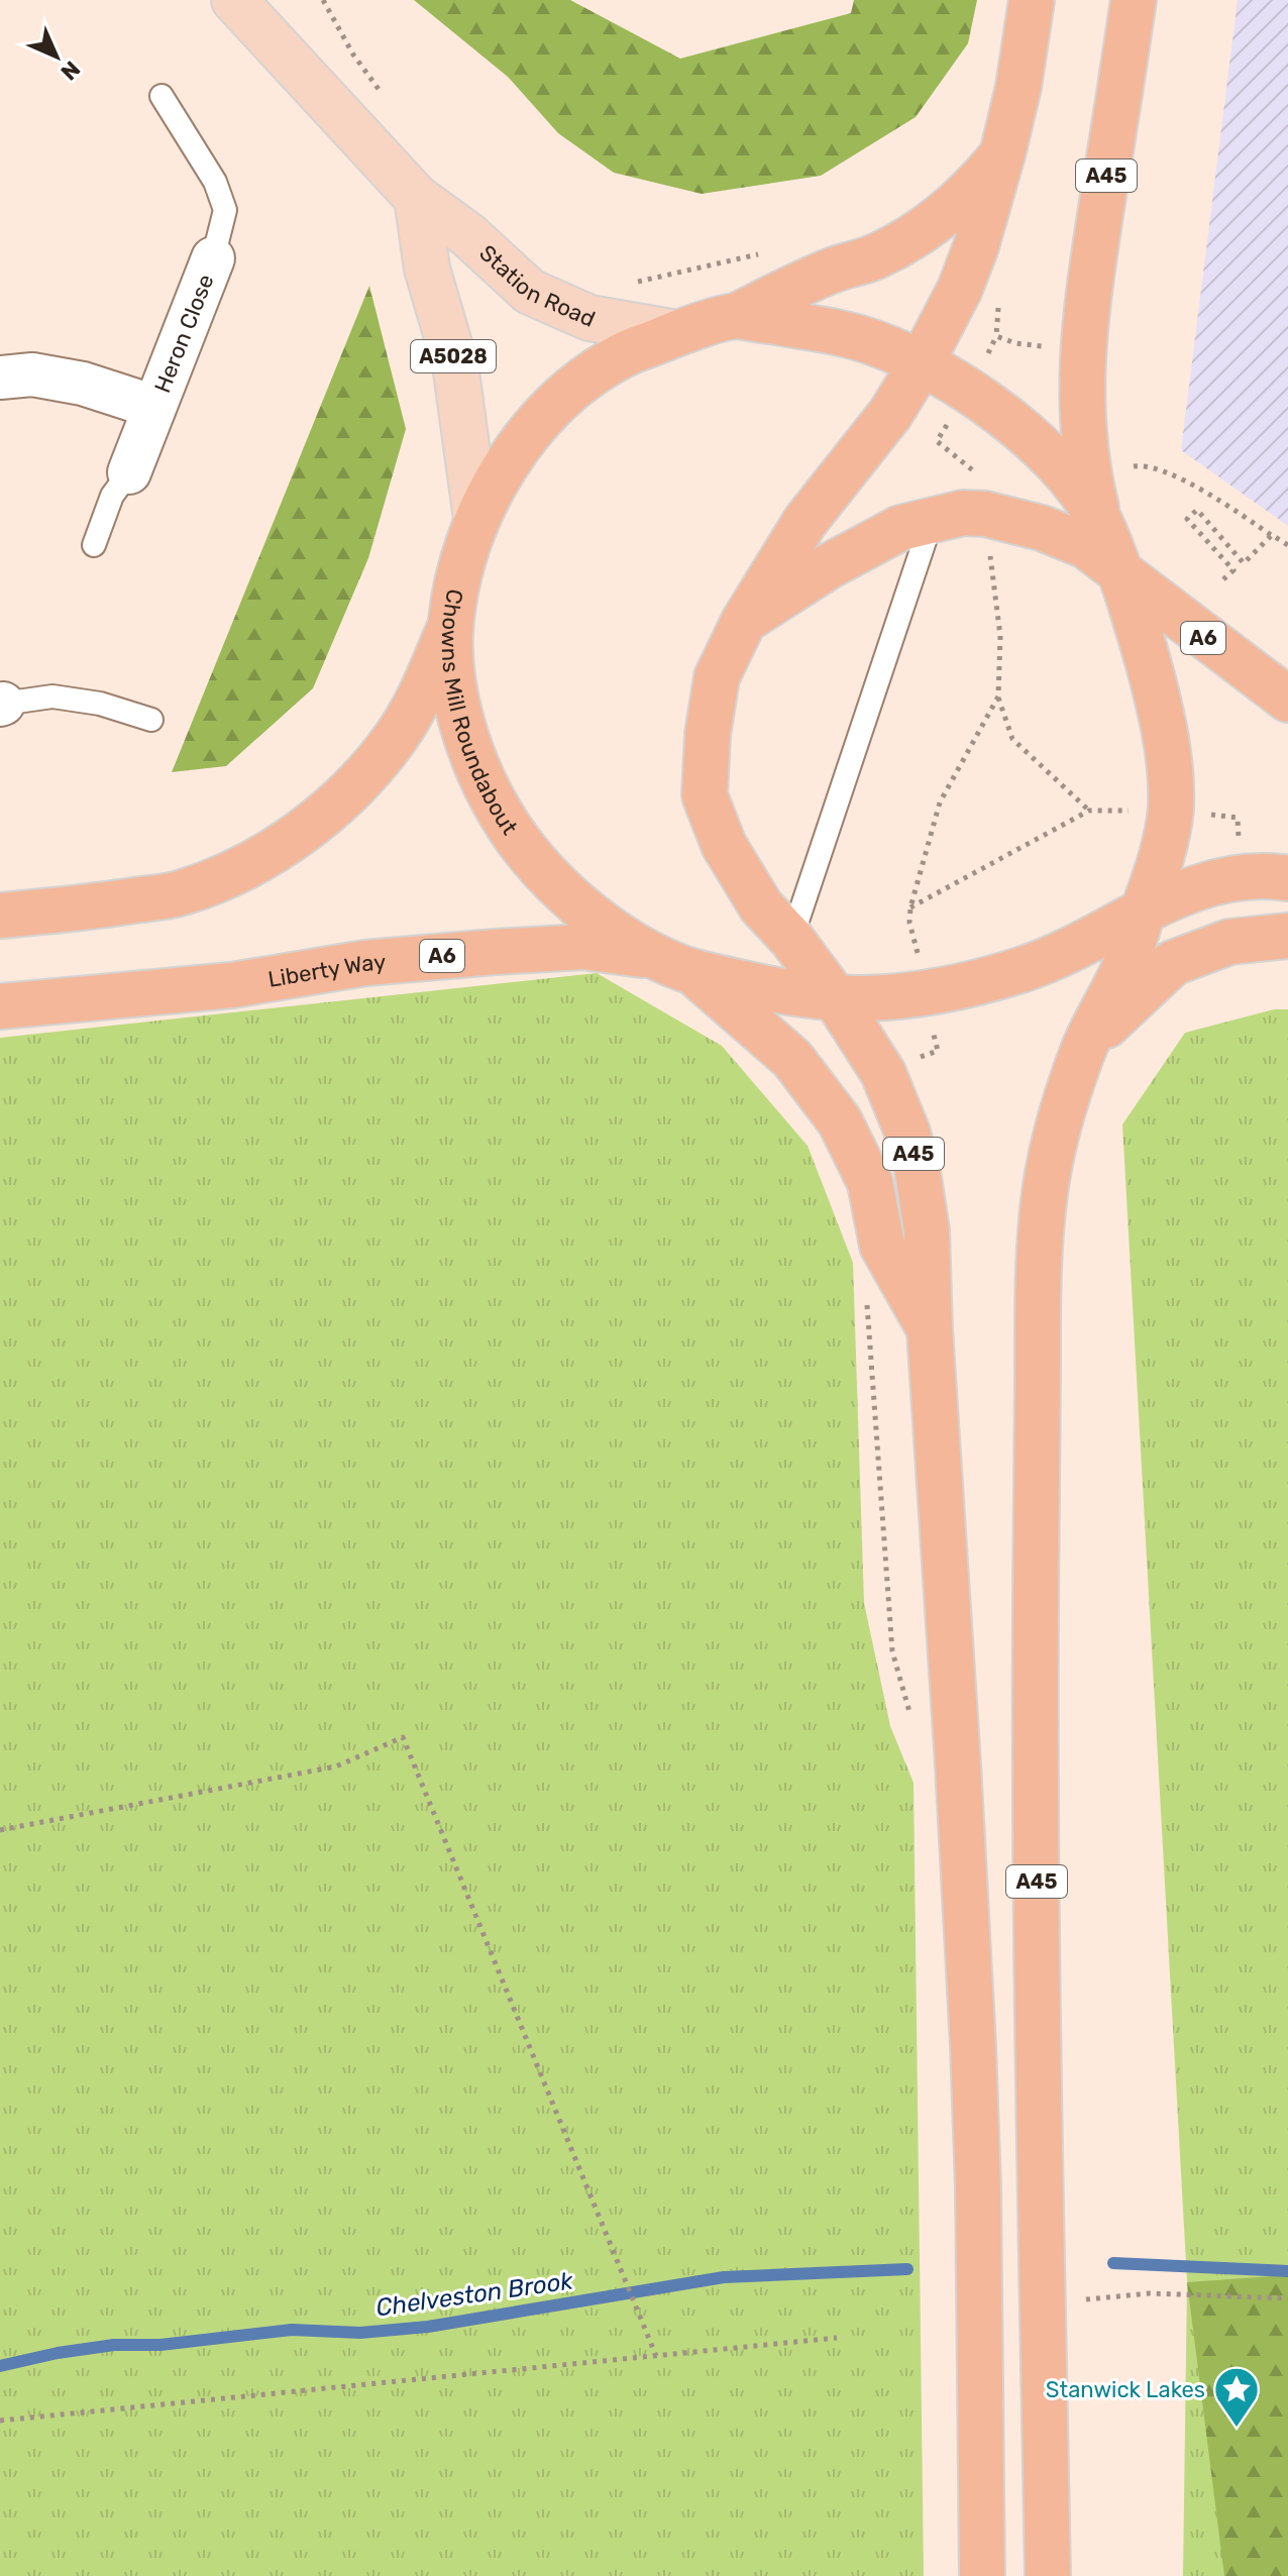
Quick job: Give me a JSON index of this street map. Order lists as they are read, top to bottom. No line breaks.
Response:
{"streets":{"highway":["A45","A6","Chowns Mill Roundabout","Liberty Way"],"main road":["Station Road","A5028"],"street":["Heron Close"]},"crossings":[["A45","Chowns Mill Roundabout"],["Station Road","A5028"],["Station Road","Chowns Mill Roundabout"],["A5028","Chowns Mill Roundabout"],["A6","Chowns Mill Roundabout"],["Chowns Mill Roundabout","Liberty Way"]],"water":["Chelveston Brook"],"places":{"place":["Stanwick Lakes"]},"north":"bottom right"}
